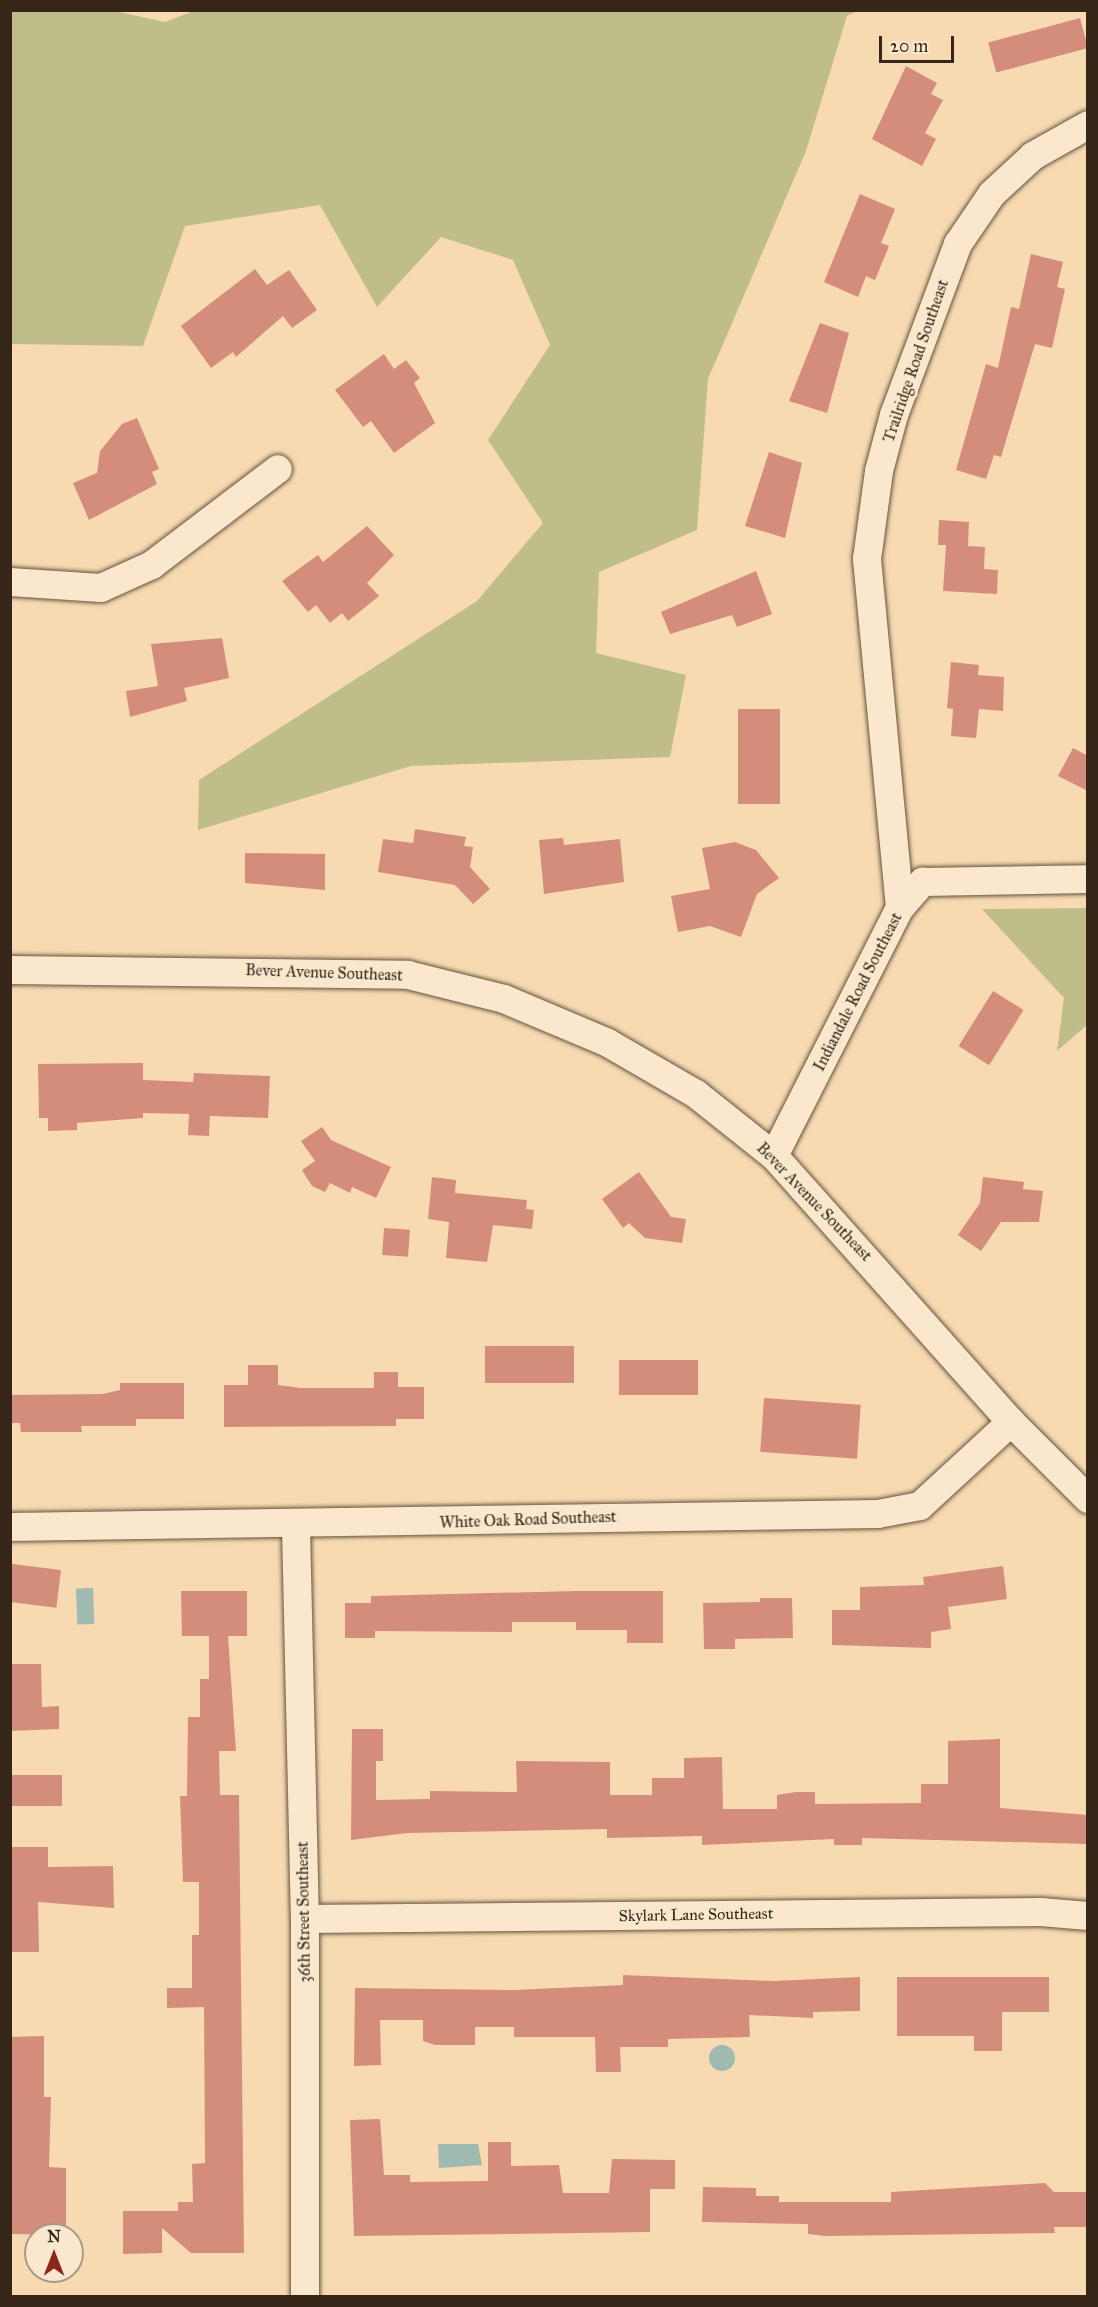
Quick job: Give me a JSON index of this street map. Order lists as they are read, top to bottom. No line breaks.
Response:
{"streets":{"street":["Trailridge Road Southeast","Bever Avenue Southeast","Indiandale Road Southeast","White Oak Road Southeast","36th Street Southeast","Skylark Lane Southeast"]},"crossings":[["Trailridge Road Southeast","Indiandale Road Southeast"],["Bever Avenue Southeast","Indiandale Road Southeast"],["Bever Avenue Southeast","White Oak Road Southeast"],["White Oak Road Southeast","36th Street Southeast"],["36th Street Southeast","Skylark Lane Southeast"]],"scale_bar":"20 m","north":"top"}
